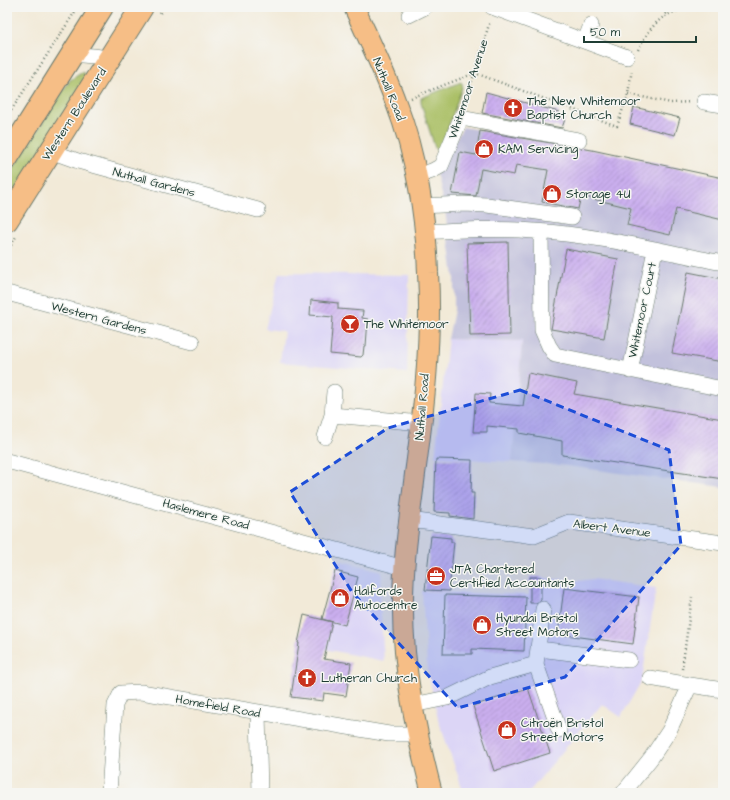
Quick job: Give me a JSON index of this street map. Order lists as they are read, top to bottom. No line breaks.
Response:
{"streets":{"highway":["Western Boulevard"],"main road":["Nuthall Road"],"street":["Whitemoor Avenue","Nuthall Gardens","Whitemoor Court","Western Gardens","Haslemere Road","Albert Avenue","Homefield Road"]},"crossings":[["Nuthall Road","Whitemoor Avenue"],["Nuthall Road","Whitemoor Court"],["Nuthall Road","Haslemere Road"],["Nuthall Road","Albert Avenue"],["Nuthall Road","Homefield Road"],["Western Boulevard","Nuthall Gardens"]],"places":{"church":["The New Whitemoor Baptist Church","Lutheran Church"],"shop":["KAM Servicing","Storage 4U","Halfords Autocentre","Hyundai Bristol Street Motors","Citroën Bristol Street Motors"],"bar":["The Whitemoor"],"office":["JTA Chartered Certified Accountants"]},"scale_bar":"50 m"}
